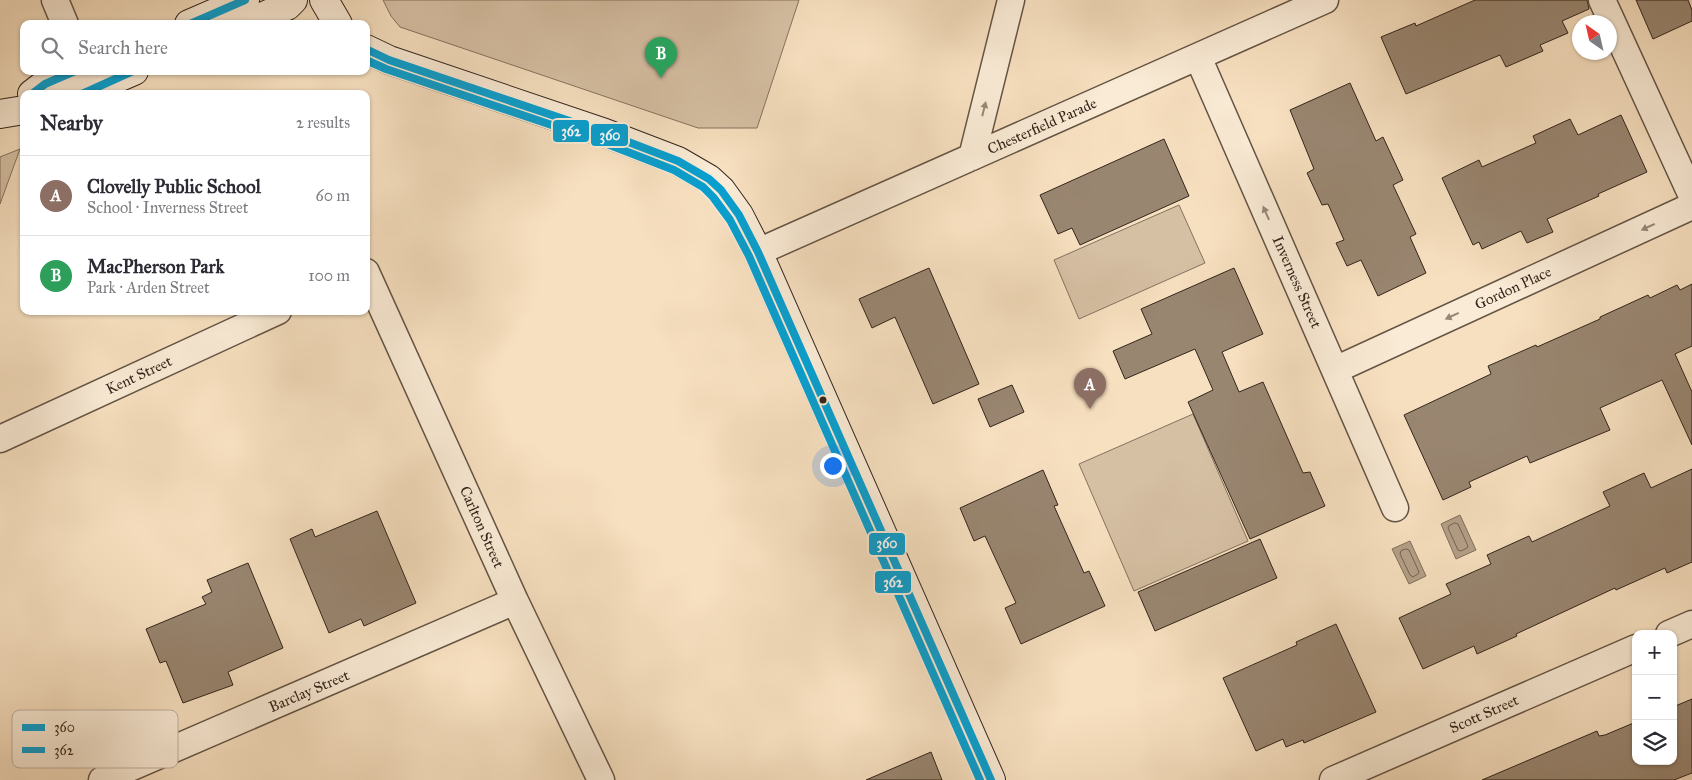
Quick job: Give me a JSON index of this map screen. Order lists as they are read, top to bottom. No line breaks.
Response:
{"streets":{"street":["Chesterfield Parade","Inverness Street","Gordon Place","Kent Street","Carlton Street","Barclay Street","Scott Street"]},"crossings":[["Chesterfield Parade","Inverness Street"],["Inverness Street","Gordon Place"],["Carlton Street","Barclay Street"]],"one_way":["Inverness Street","Gordon Place"],"lines":["transit line 360","transit line 362"],"legend":["360","362"],"north":"top left","page":{"search":"Search here","pins":["B","A"],"heading":["Nearby","2 results"],"list":[{"mark":"A","name":"Clovelly Public School","note":"School · Inverness Street","value":"60 m"},{"mark":"B","name":"MacPherson Park","note":"Park · Arden Street","value":"100 m"}],"map_buttons":["+","−"]}}
